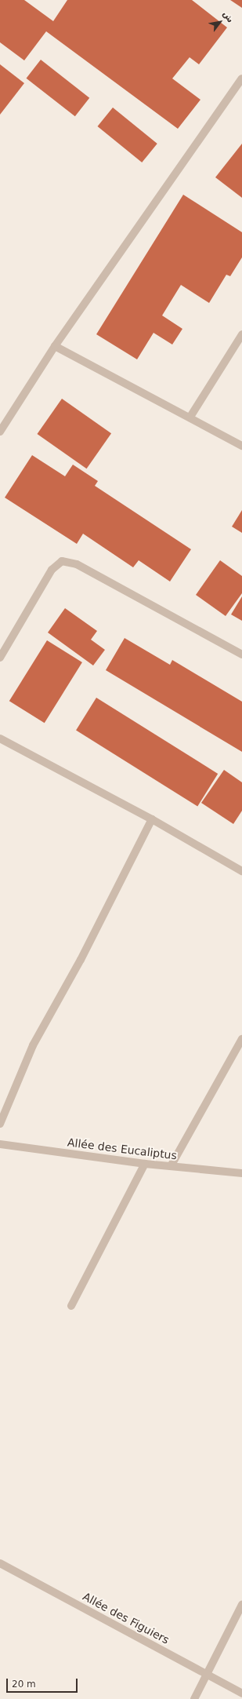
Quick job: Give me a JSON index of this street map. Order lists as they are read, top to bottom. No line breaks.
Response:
{"streets":{"street":["Allée des Eucaliptus","Allée des Figuiers"]},"scale_bar":"20 m","north":"top right"}
